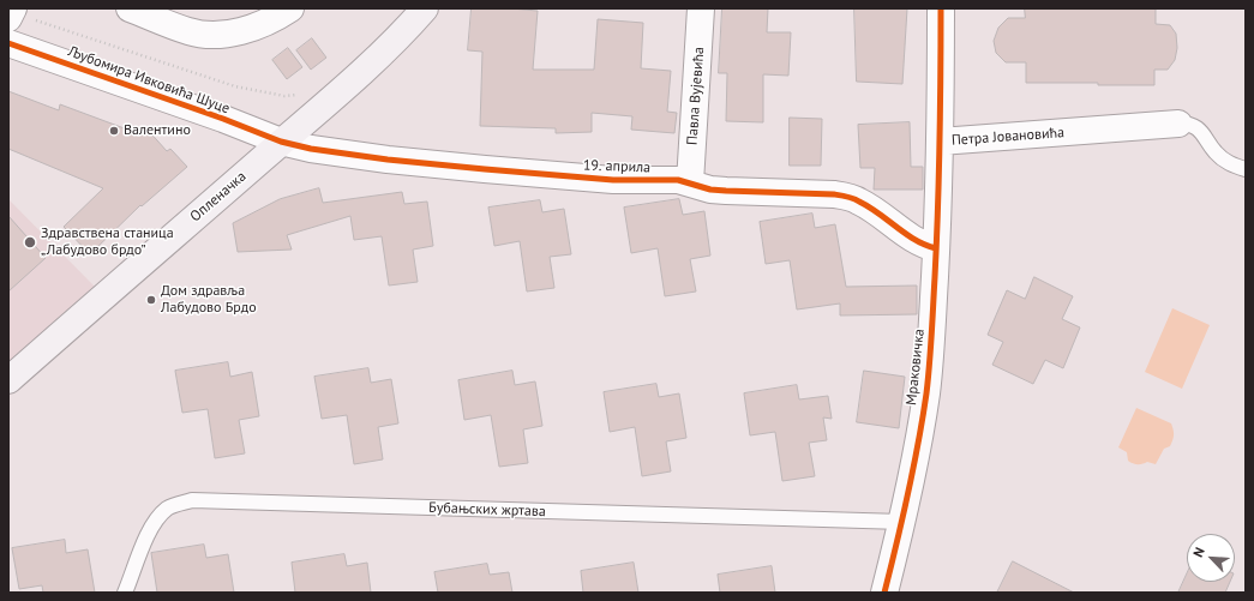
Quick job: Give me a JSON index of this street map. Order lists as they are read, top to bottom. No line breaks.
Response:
{"streets":{"street":["Љубомира Ивковића Шуце","Павла Вујевића","Петра Јовановића","19. априла","Опленачка","Мраковичка"],"lane":["Бубањских жртава"]},"crossings":[["Љубомира Ивковића Шуце","19. априла"],["Љубомира Ивковића Шуце","Опленачка"],["Павла Вујевића","19. априла"],["Петра Јовановића","Мраковичка"],["19. априла","Опленачка"],["19. априла","Мраковичка"],["Мраковичка","Бубањских жртава"]],"places":["Валентино","Здравствена станица „Лабудово брдо”","Дом здравља Лабудово Брдо"],"north":"top left"}
